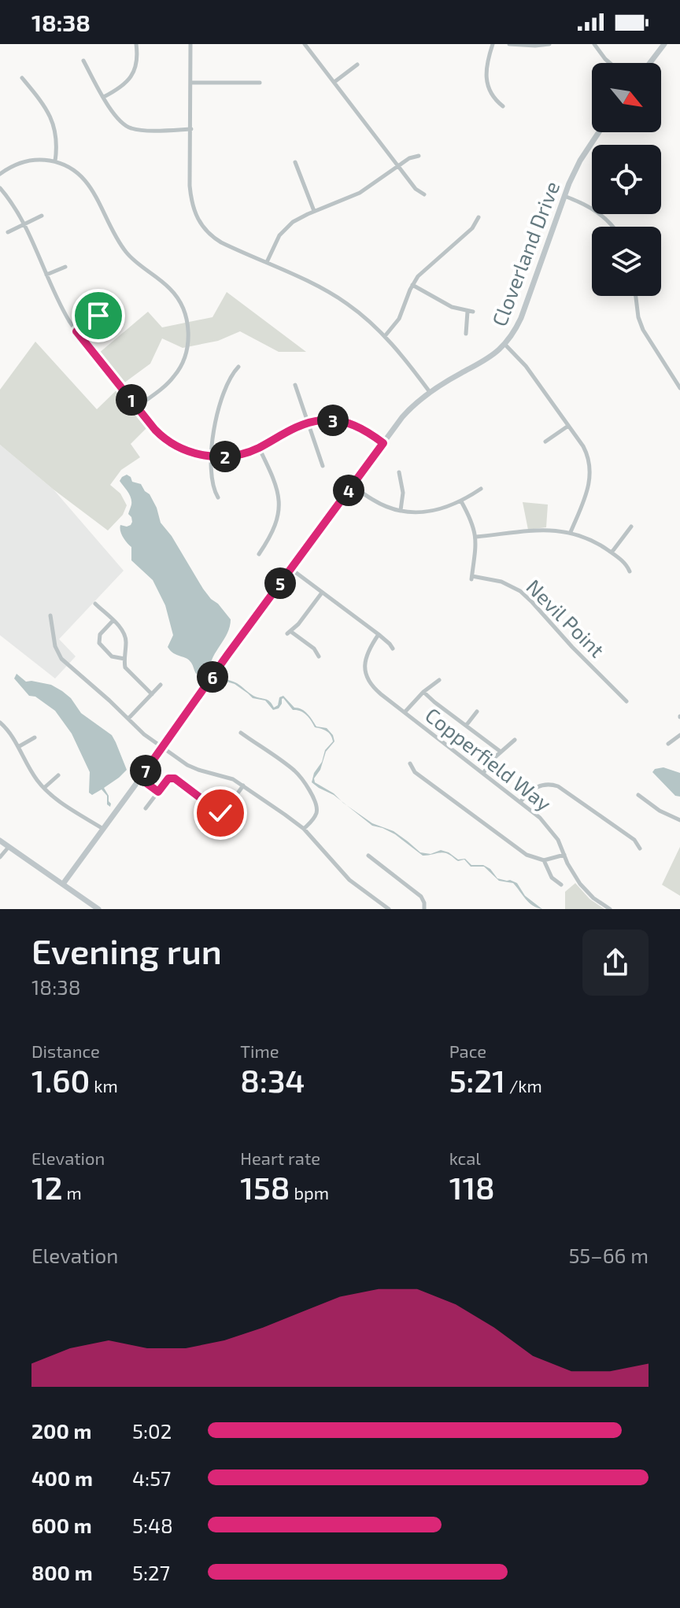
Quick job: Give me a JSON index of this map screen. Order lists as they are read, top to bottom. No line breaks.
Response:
{"streets":{"main road":["Cloverland Drive"],"street":["Nevil Point","Copperfield Way"]},"north":"bottom right","page":{"status":"18:38","pins":["1","3","2","4","5","6","7"],"heading":["Evening run","18:38"],"stats":[["Distance","1.60 km"],["Time","8:34"],["Pace","5:21 /km"],["Elevation","12 m"],["Heart rate","158 bpm"],["kcal","118"]],"chart":["Elevation","55–66 m"],"list":[{"name":"200 m","note":"5:02"},{"name":"400 m","note":"4:57"},{"name":"600 m","note":"5:48"},{"name":"800 m","note":"5:27"}]}}
